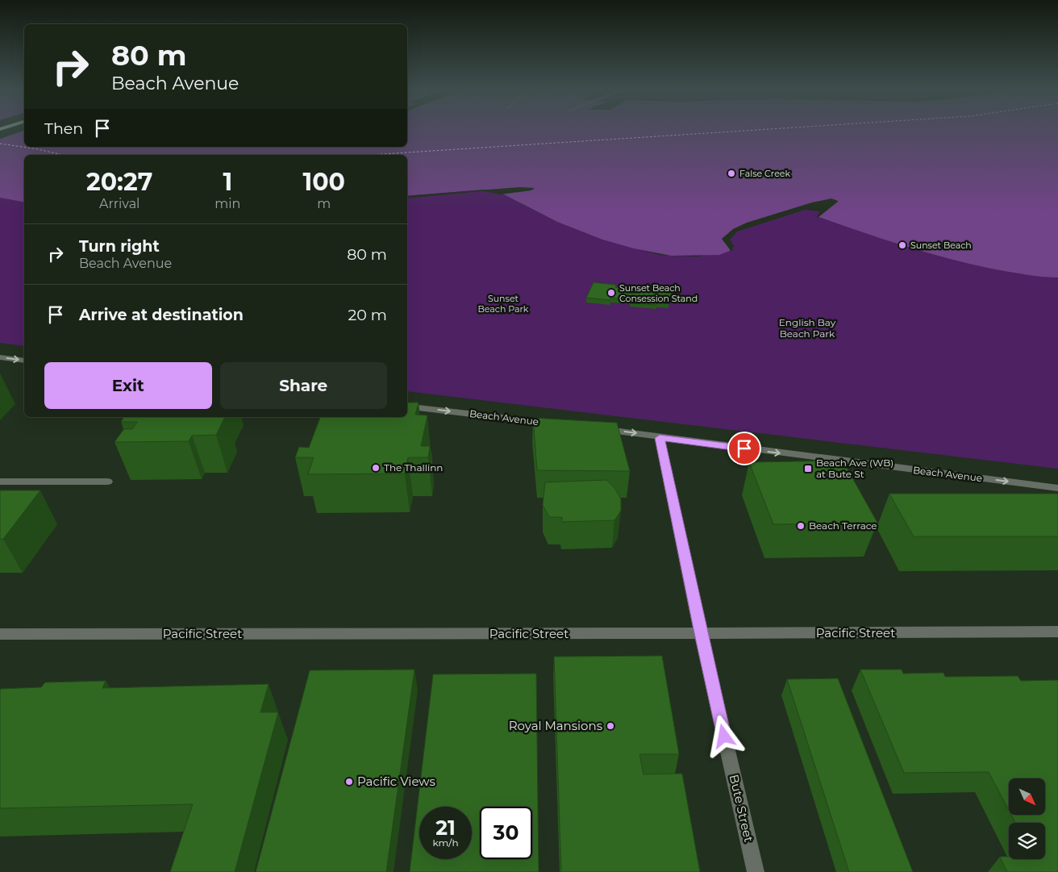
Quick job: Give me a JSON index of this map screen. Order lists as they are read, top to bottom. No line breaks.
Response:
{"streets":{"street":["Beach Avenue","Pacific Street","Bute Street"]},"crossings":[["Beach Avenue","Bute Street"],["Pacific Street","Bute Street"]],"one_way":["Beach Avenue"],"parks":["Sunset Beach Park","English Bay Beach Park"],"places":{"other":["False Creek","Sunset Beach","Sunset Beach Consession Stand","The Thallinn","Beach Terrace","Royal Mansions","Pacific Views"],"transit":["Beach Ave (WB) at Bute St"]},"north":"bottom right","page":{"turn":["80 m","Beach Avenue"],"then":"Then","eta":["20:27","Arrival","1","min","100","m"],"list":[{"name":"Turn right","note":"Beach Avenue","value":"80 m"},{"name":"Arrive at destination","value":"20 m"}],"buttons":["Exit","Share"],"speed":"21 km/h","limit":"30"}}
